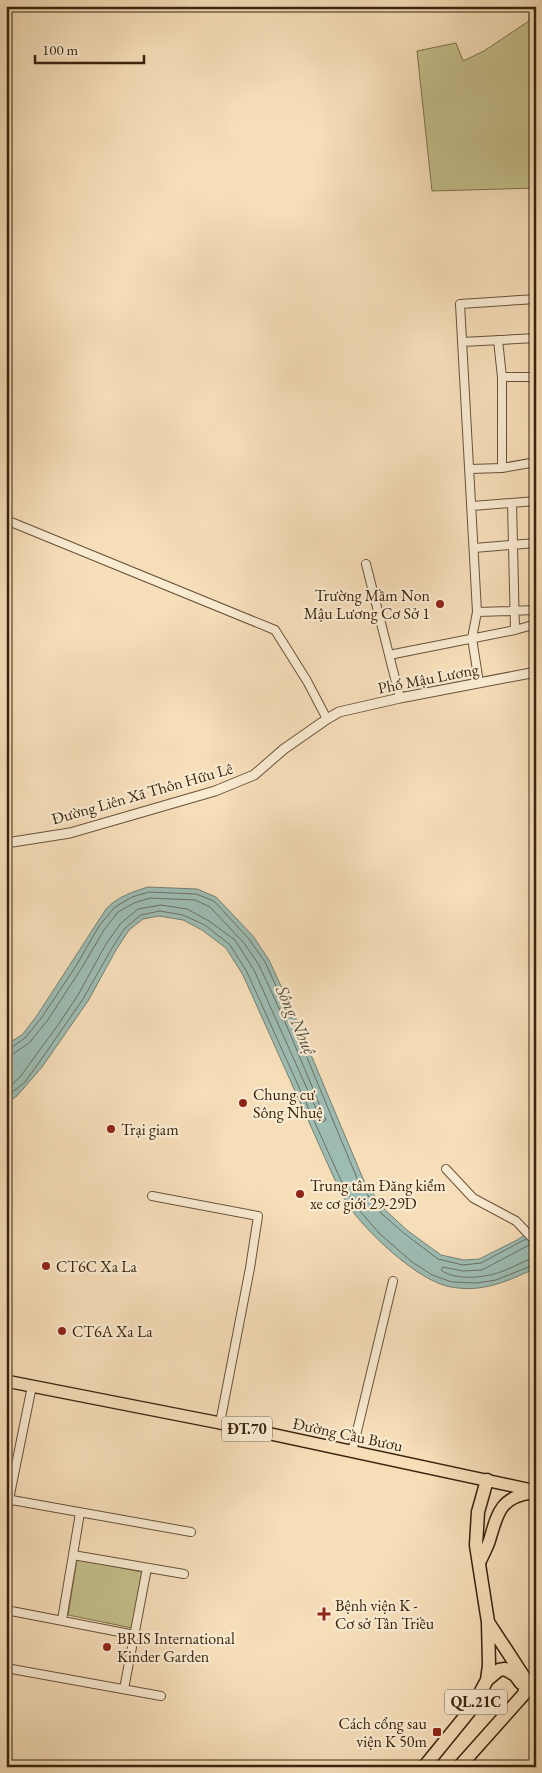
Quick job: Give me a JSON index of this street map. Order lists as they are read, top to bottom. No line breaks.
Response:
{"streets":{"highway":["QL.21C"],"main road":["ĐT.70","Đường Cầu Bươu"],"street":["Phố Mậu Lương","Đường Liên Xã Thôn Hữu Lê"]},"crossings":[["Phố Mậu Lương","Đường Liên Xã Thôn Hữu Lê"]],"water":["Sông Nhuệ"],"places":{"other":["Trường Mầm Non Mậu Lương Cơ Sở 1","Chung cư Sông Nhuệ","Trại giam","Trung tâm Đăng kiểm xe cơ giới 29-29D","CT6C Xa La","CT6A Xa La","BRIS International Kinder Garden"],"health":["Bệnh viện K - Cơ sở Tân Triều"],"transit":["Cách cổng sau viện K 50m"]},"scale_bar":"100 m"}
